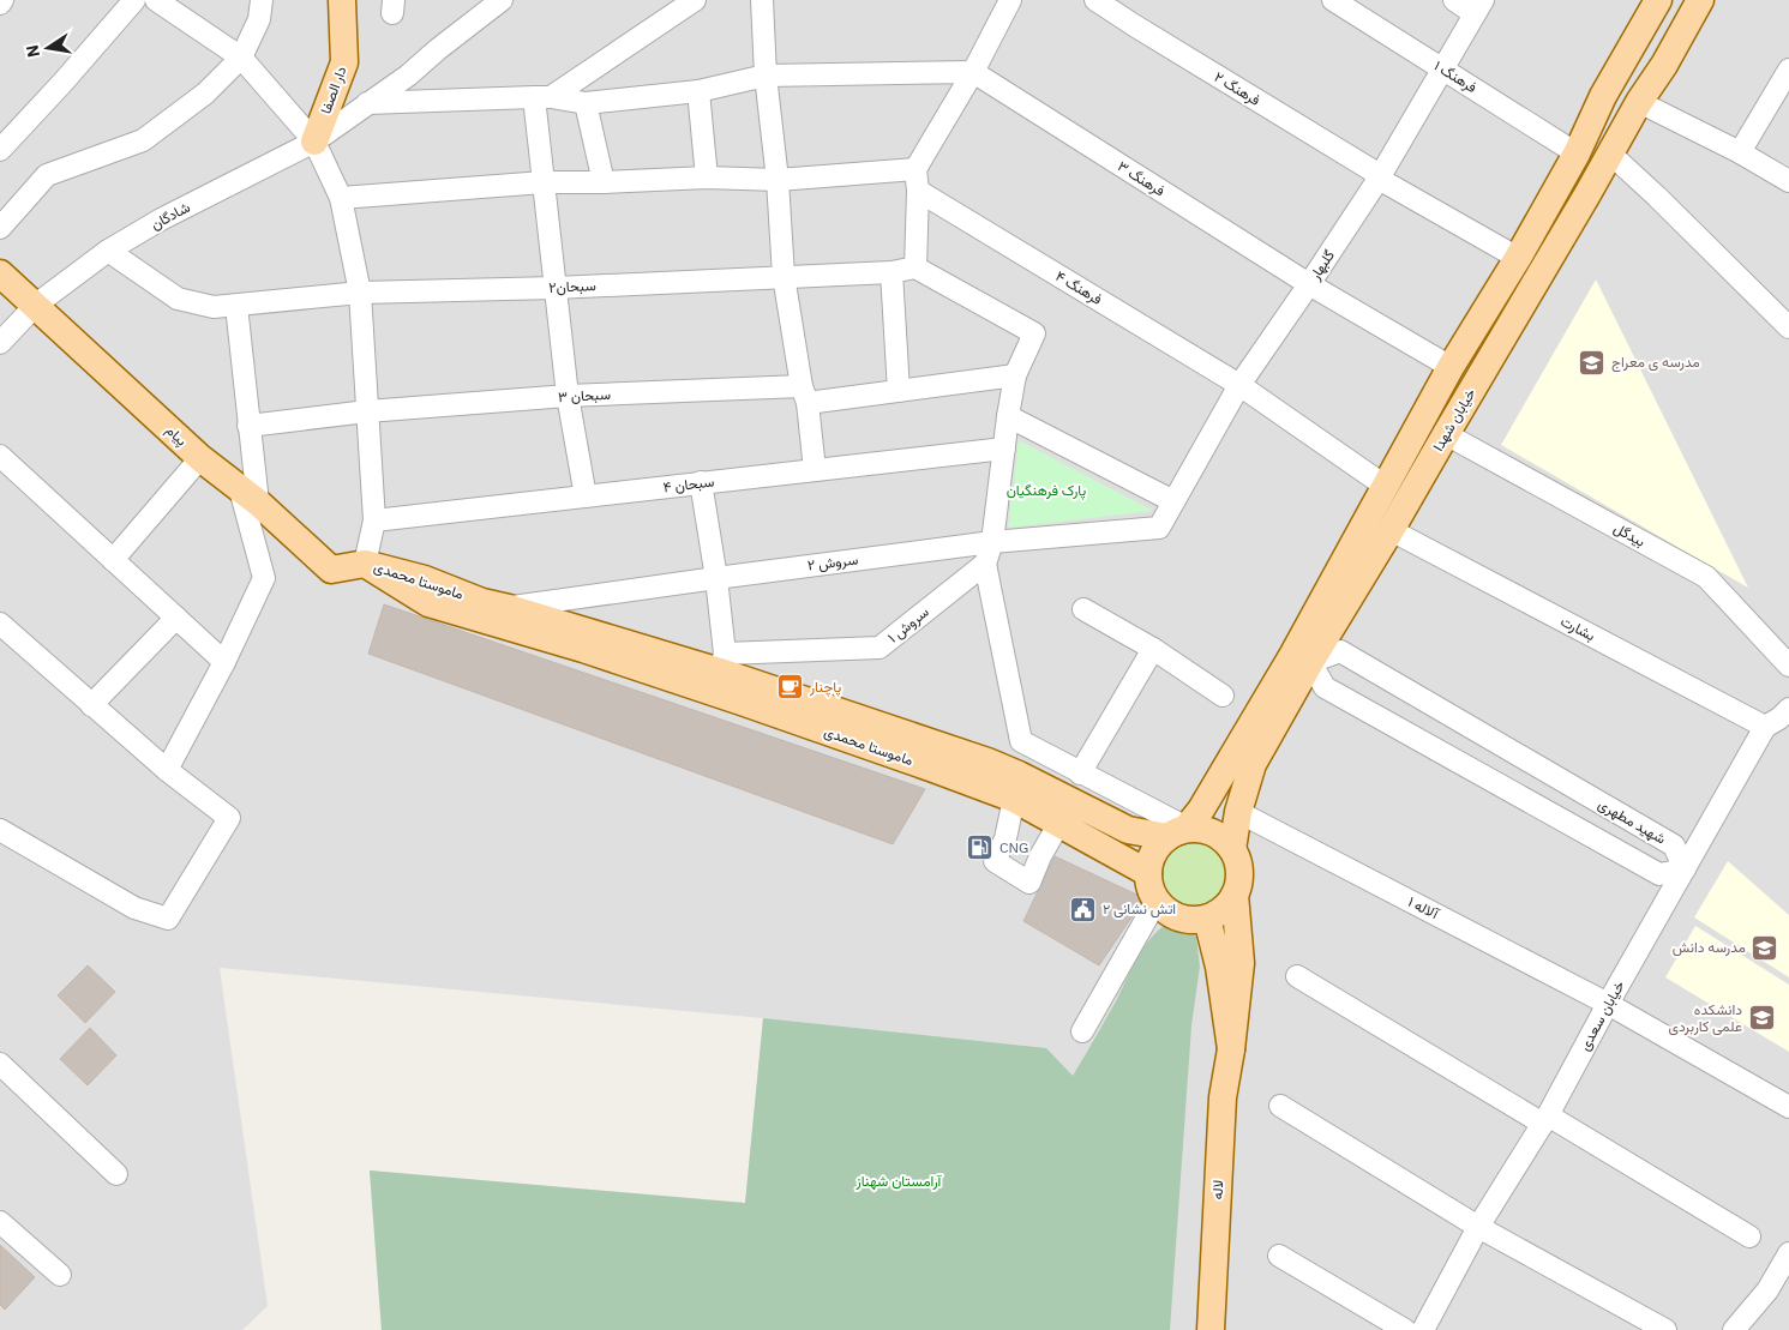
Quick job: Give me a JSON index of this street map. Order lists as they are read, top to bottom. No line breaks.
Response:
{"streets":{"main road":["دار الصفا","خیابان شهدا","پیام","ماموستا محمدی","لاله"],"street":["فرهنگ ۱","فرهنگ ۲","فرهنگ ۳","شادگان","گلبهار","سبحان۲","فرهنگ ۴","سبحان ۳","سبحان ۴","بیدگل","سروش ۲","سروش ۱","بشارت","شهید مطهری","آلاله ۱","خیابان سعدی"]},"crossings":[["فرهنگ ۱","گلبهار"],["فرهنگ ۱","خیابان شهدا"],["فرهنگ ۲","گلبهار"],["فرهنگ ۲","خیابان شهدا"],["دار الصفا","شادگان"],["فرهنگ ۳","گلبهار"],["فرهنگ ۳","خیابان شهدا"],["شادگان","سبحان۲"],["شادگان","پیام"],["گلبهار","فرهنگ ۴"],["گلبهار","سروش ۲"],["فرهنگ ۴","خیابان شهدا"],["خیابان شهدا","بیدگل"],["خیابان شهدا","ماموستا محمدی"],["خیابان شهدا","بشارت"],["خیابان شهدا","شهید مطهری"],["خیابان شهدا","آلاله ۱"],["پیام","ماموستا محمدی"],["سروش ۲","ماموستا محمدی"],["ماموستا محمدی","سروش ۱"],["بشارت","خیابان سعدی"],["شهید مطهری","خیابان سعدی"],["آلاله ۱","خیابان سعدی"]],"parks":["پارک فرهنگیان","آرامستان شهناز"],"places":{"school or university":["مدرسه ی معراج","مدرسه دانش","دانشکده علمی کاربردی"],"cafe":["پاچنار"],"fuel station":["CNG"],"public building":["اتش نشانی ۲"]},"north":"left"}
